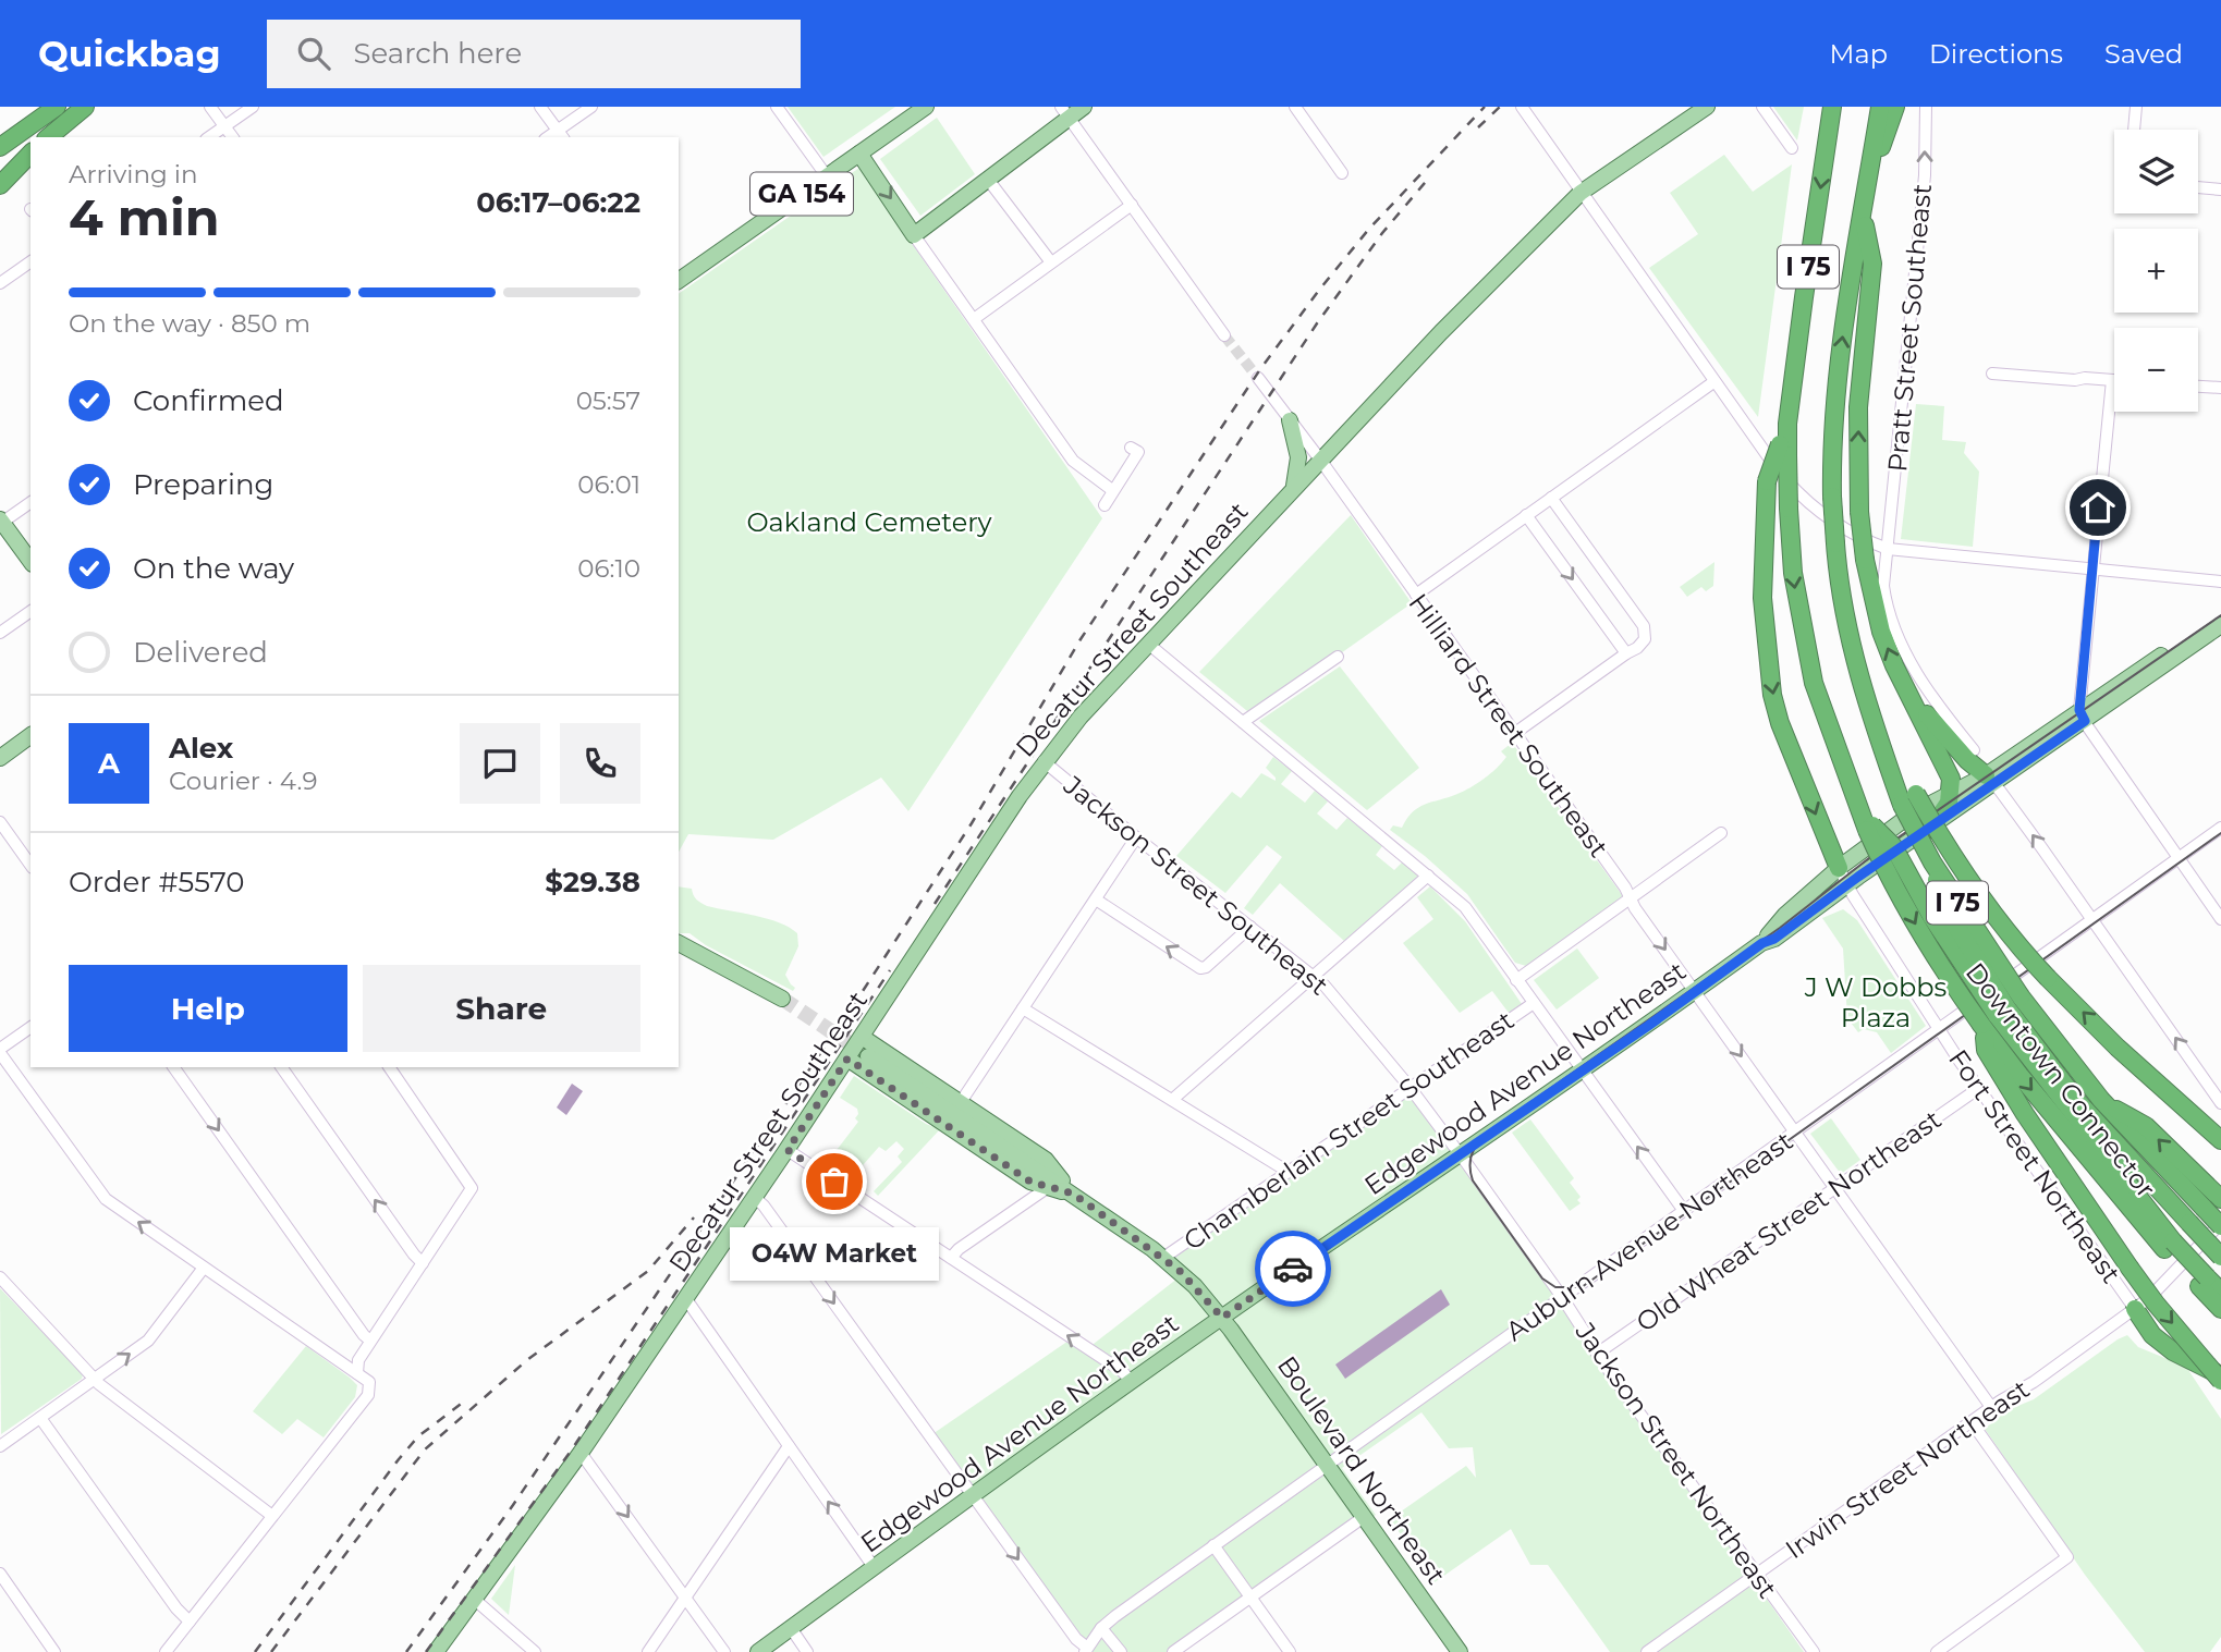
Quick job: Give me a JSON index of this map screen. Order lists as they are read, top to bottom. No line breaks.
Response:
{"streets":{"highway":["I 75","Downtown Connector"],"main road":["GA 154","Decatur Street Southeast","Edgewood Avenue Northeast","Boulevard Northeast"],"street":["Pratt Street Southeast","Hilliard Street Southeast","Jackson Street Southeast","Chamberlain Street Southeast","Fort Street Northeast","Old Wheat Street Northeast","Auburn Avenue Northeast","Jackson Street Northeast","Irwin Street Northeast"]},"crossings":[["I 75","Downtown Connector"],["Decatur Street Southeast","Hilliard Street Southeast"],["Decatur Street Southeast","Jackson Street Southeast"],["Hilliard Street Southeast","Edgewood Avenue Northeast"],["Hilliard Street Southeast","Old Wheat Street Northeast"],["Hilliard Street Southeast","Auburn Avenue Northeast"],["Hilliard Street Southeast","Irwin Street Northeast"],["Jackson Street Southeast","Edgewood Avenue Northeast"],["Jackson Street Southeast","Chamberlain Street Southeast"],["Jackson Street Southeast","Jackson Street Northeast"],["Edgewood Avenue Northeast","Fort Street Northeast"],["Edgewood Avenue Northeast","Jackson Street Northeast"],["Edgewood Avenue Northeast","Boulevard Northeast"],["Downtown Connector","Irwin Street Northeast"],["Chamberlain Street Southeast","Boulevard Northeast"],["Fort Street Northeast","Old Wheat Street Northeast"],["Fort Street Northeast","Auburn Avenue Northeast"],["Fort Street Northeast","Irwin Street Northeast"],["Old Wheat Street Northeast","Jackson Street Northeast"],["Auburn Avenue Northeast","Jackson Street Northeast"],["Auburn Avenue Northeast","Boulevard Northeast"],["Jackson Street Northeast","Irwin Street Northeast"]],"one_way":["Pratt Street Southeast"],"parks":["Oakland Cemetery","J W Dobbs Plaza"],"places":["O4W Market"],"page":{"header":"Quickbag","search":"Search here","nav":["Map","Directions","Saved"],"map_buttons":["+","−"],"heading":["4 min","Arriving in","06:17–06:22"],"panel":["Alex","Courier · 4.9","Order #5570","$29.38"],"bar":"On the way · 850 m","list":[["Confirmed","05:57"],["Preparing","06:01"],["On the way","06:10"],"Delivered"],"round":"A","buttons":["Help","Share"],"bubble":"O4W Market"}}
